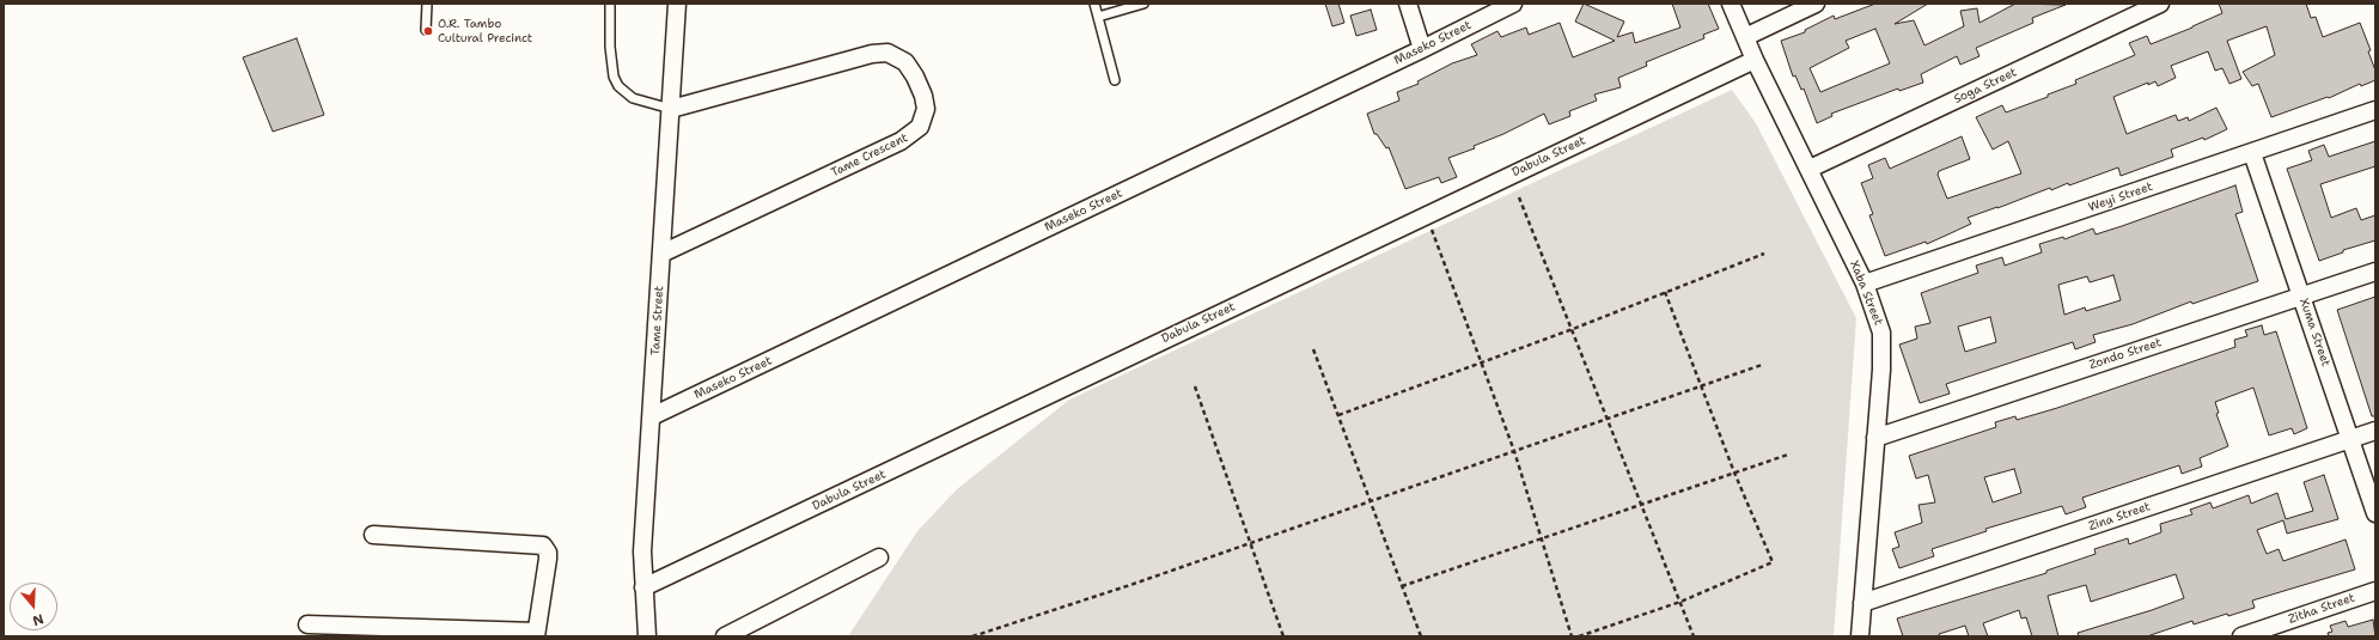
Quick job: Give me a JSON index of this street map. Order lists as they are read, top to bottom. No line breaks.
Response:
{"streets":{"street":["Maseko Street","Soga Street","Tame Crescent","Dabula Street","Weyi Street","Xaba Street","Tame Street","Xuma Street","Zondo Street","Zina Street","Zitha Street"]},"crossings":[["Maseko Street","Tame Street"],["Soga Street","Xaba Street"],["Tame Crescent","Tame Street"],["Dabula Street","Xaba Street"],["Dabula Street","Tame Street"],["Weyi Street","Xaba Street"],["Weyi Street","Xuma Street"],["Xaba Street","Zondo Street"],["Xaba Street","Zina Street"],["Xuma Street","Zondo Street"],["Xuma Street","Zina Street"]],"places":["O.R. Tambo Cultural Precinct"],"north":"bottom"}
